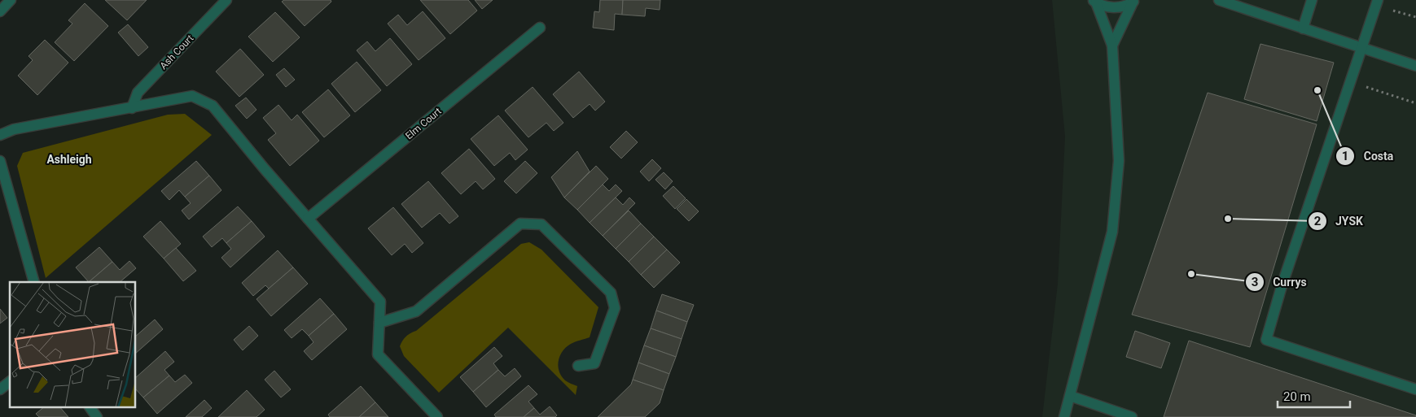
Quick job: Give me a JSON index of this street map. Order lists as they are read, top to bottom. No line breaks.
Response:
{"streets":{"street":["Ash Court","Elm Court"]},"districts":["Ashleigh"],"places":["Costa","JYSK","Currys"],"scale_bar":"20 m"}
